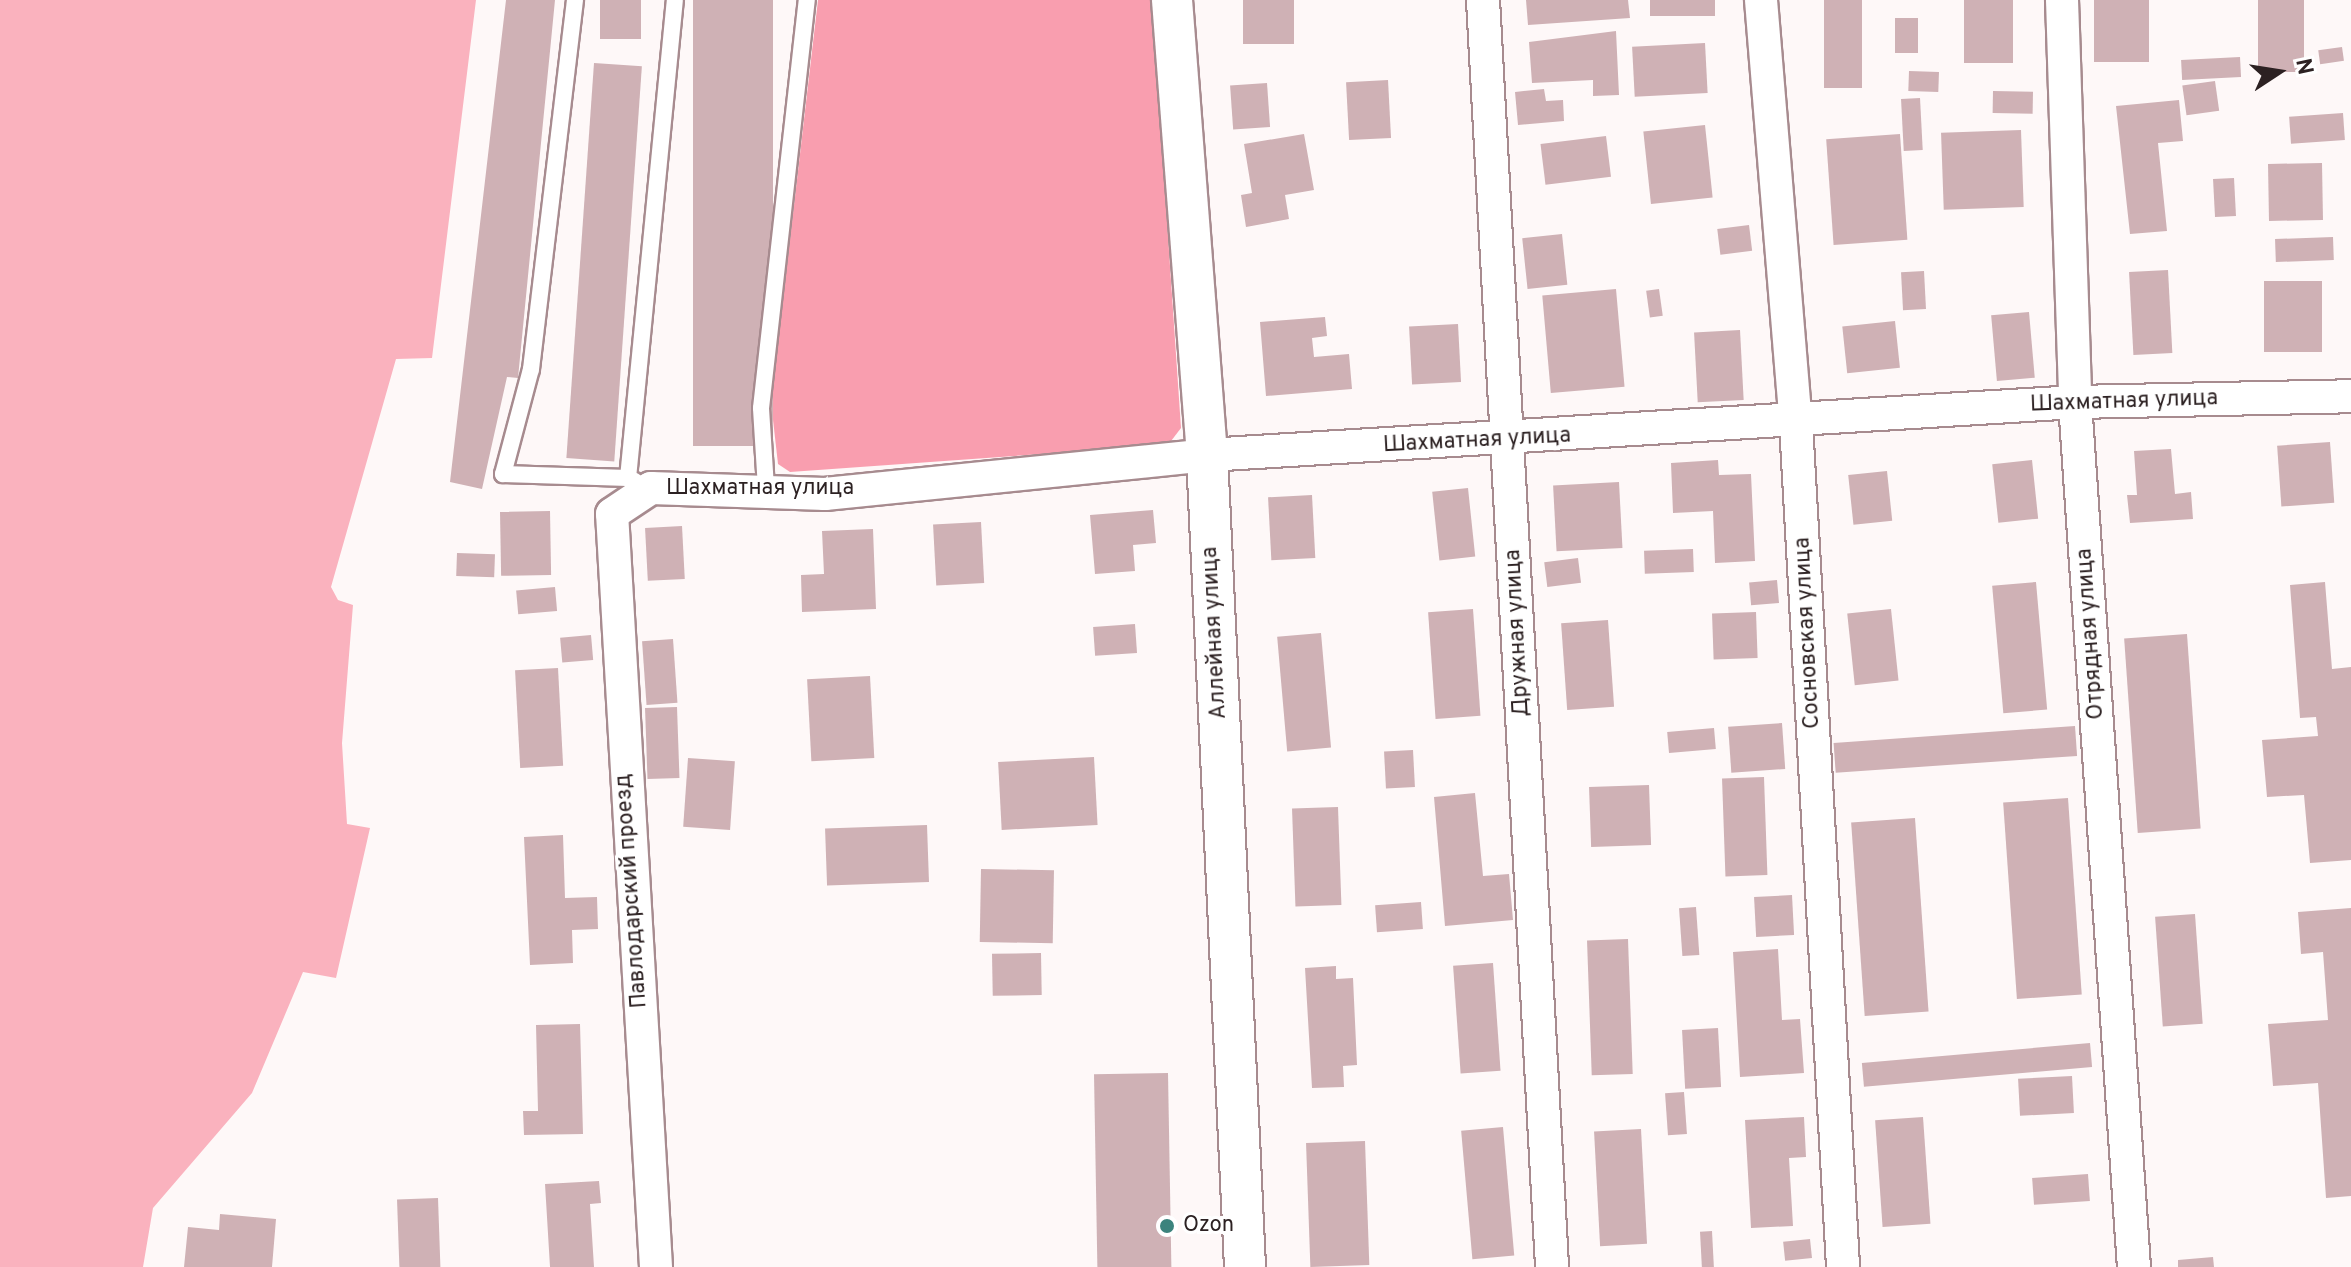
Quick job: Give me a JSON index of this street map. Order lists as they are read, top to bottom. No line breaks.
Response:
{"streets":{"street":["Шахматная улица","Аллейная улица","Дружная улица","Сосновская улица","Отрядная улица","Павлодарский проезд"]},"crossings":[["Шахматная улица","Аллейная улица"],["Шахматная улица","Дружная улица"],["Шахматная улица","Сосновская улица"],["Шахматная улица","Отрядная улица"],["Шахматная улица","Павлодарский проезд"]],"places":["Ozon"],"north":"right"}
